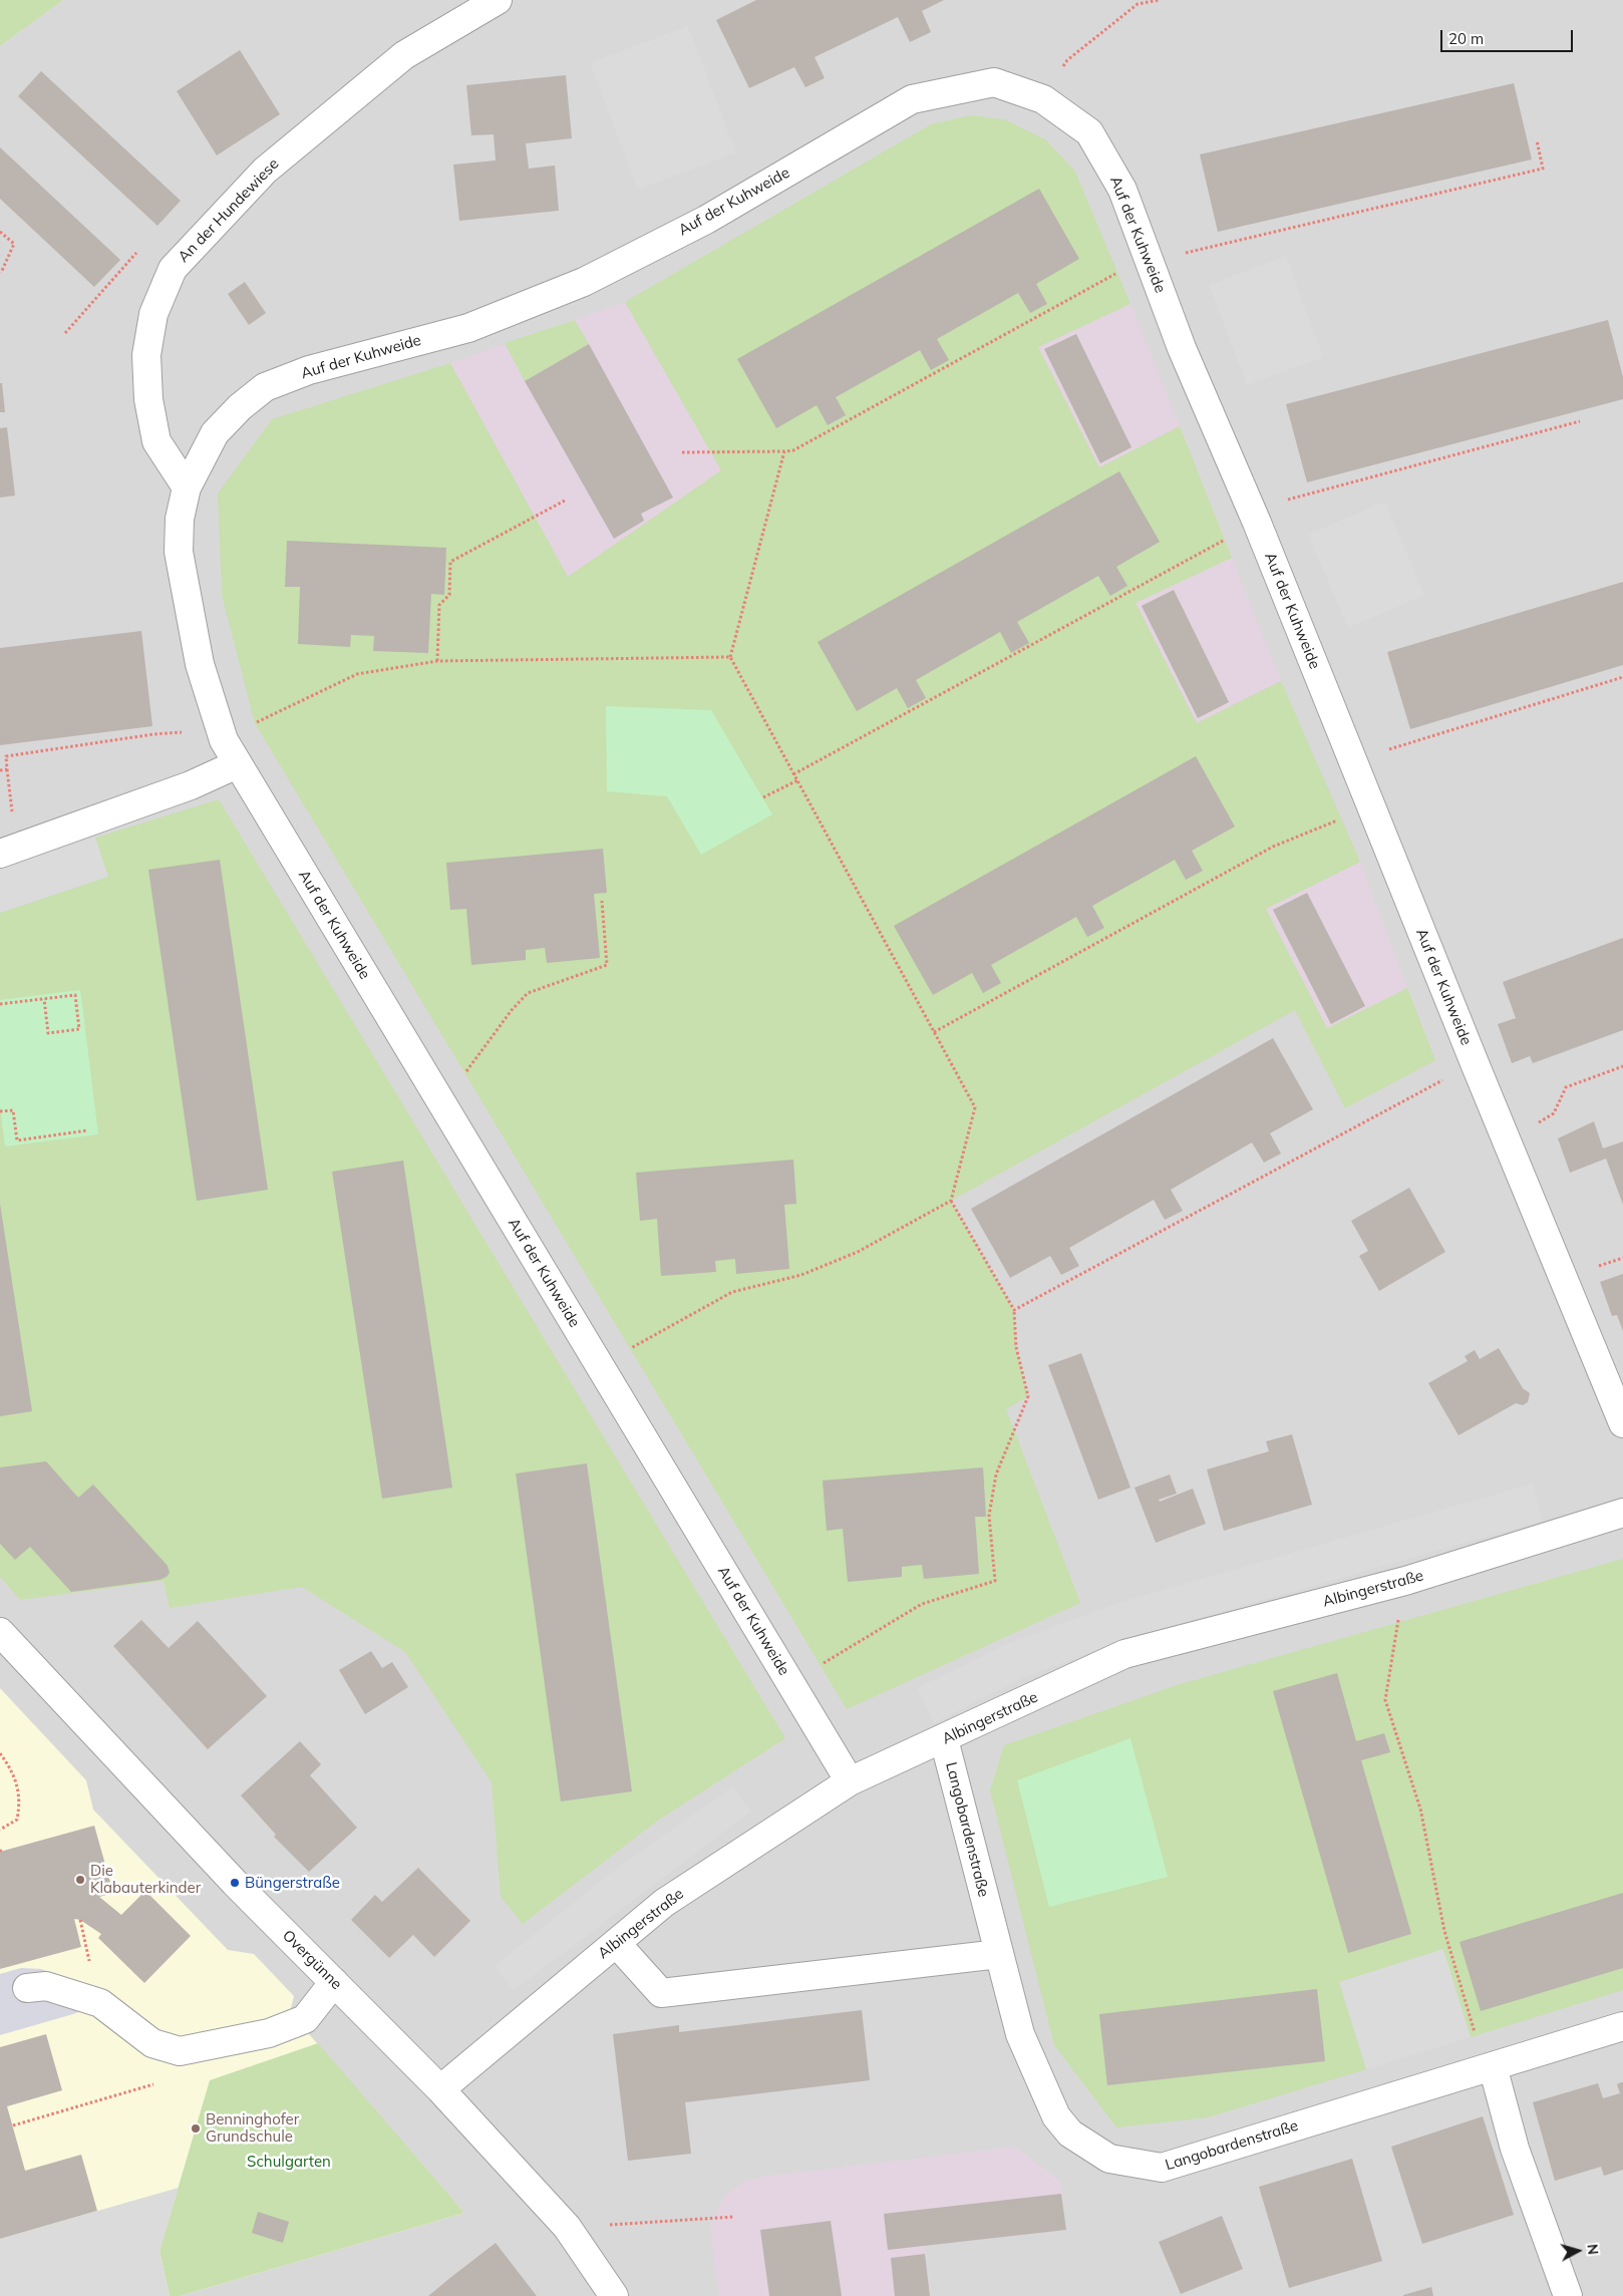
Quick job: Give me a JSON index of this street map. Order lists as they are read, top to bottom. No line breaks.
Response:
{"streets":{"street":["Auf der Kuhweide","An der Hundewiese","Albingerstraße","Langobardenstraße","Overgünne"]},"crossings":[["Auf der Kuhweide","An der Hundewiese"],["Auf der Kuhweide","Albingerstraße"],["Albingerstraße","Langobardenstraße"],["Albingerstraße","Overgünne"]],"parks":["Schulgarten"],"places":["Die Klabauterkinder","Büngerstraße","Benninghofer Grundschule"],"scale_bar":"20 m","north":"right"}
